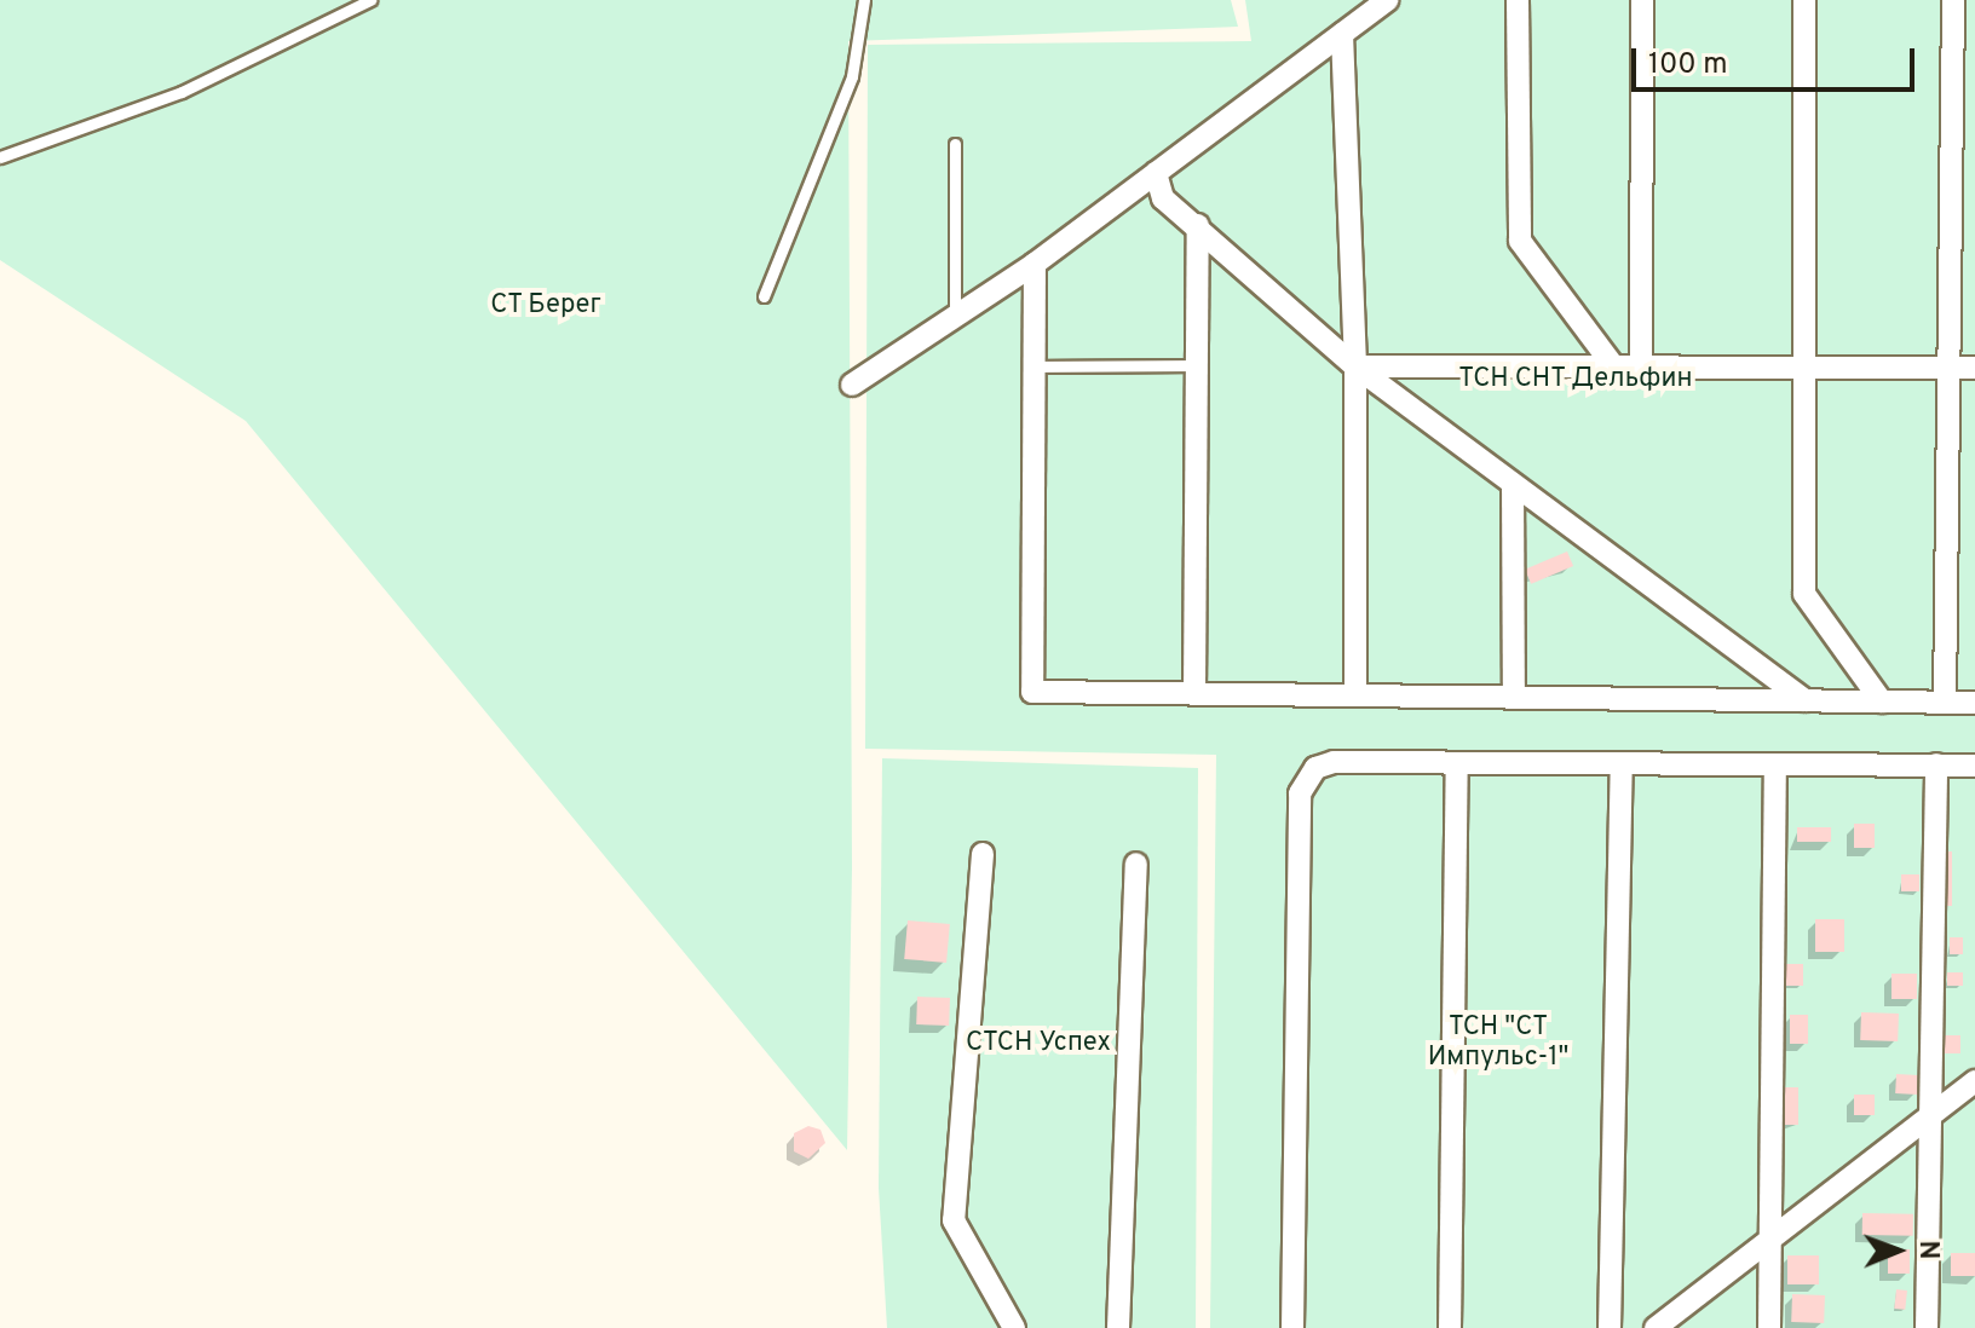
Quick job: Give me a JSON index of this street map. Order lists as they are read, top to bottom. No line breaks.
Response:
{"parks":["СТ Берег","ТСН СНТ Дельфин","ТСН \"СТ Импульс-1\"","СТСН Успех"],"scale_bar":"100 m","north":"right"}
